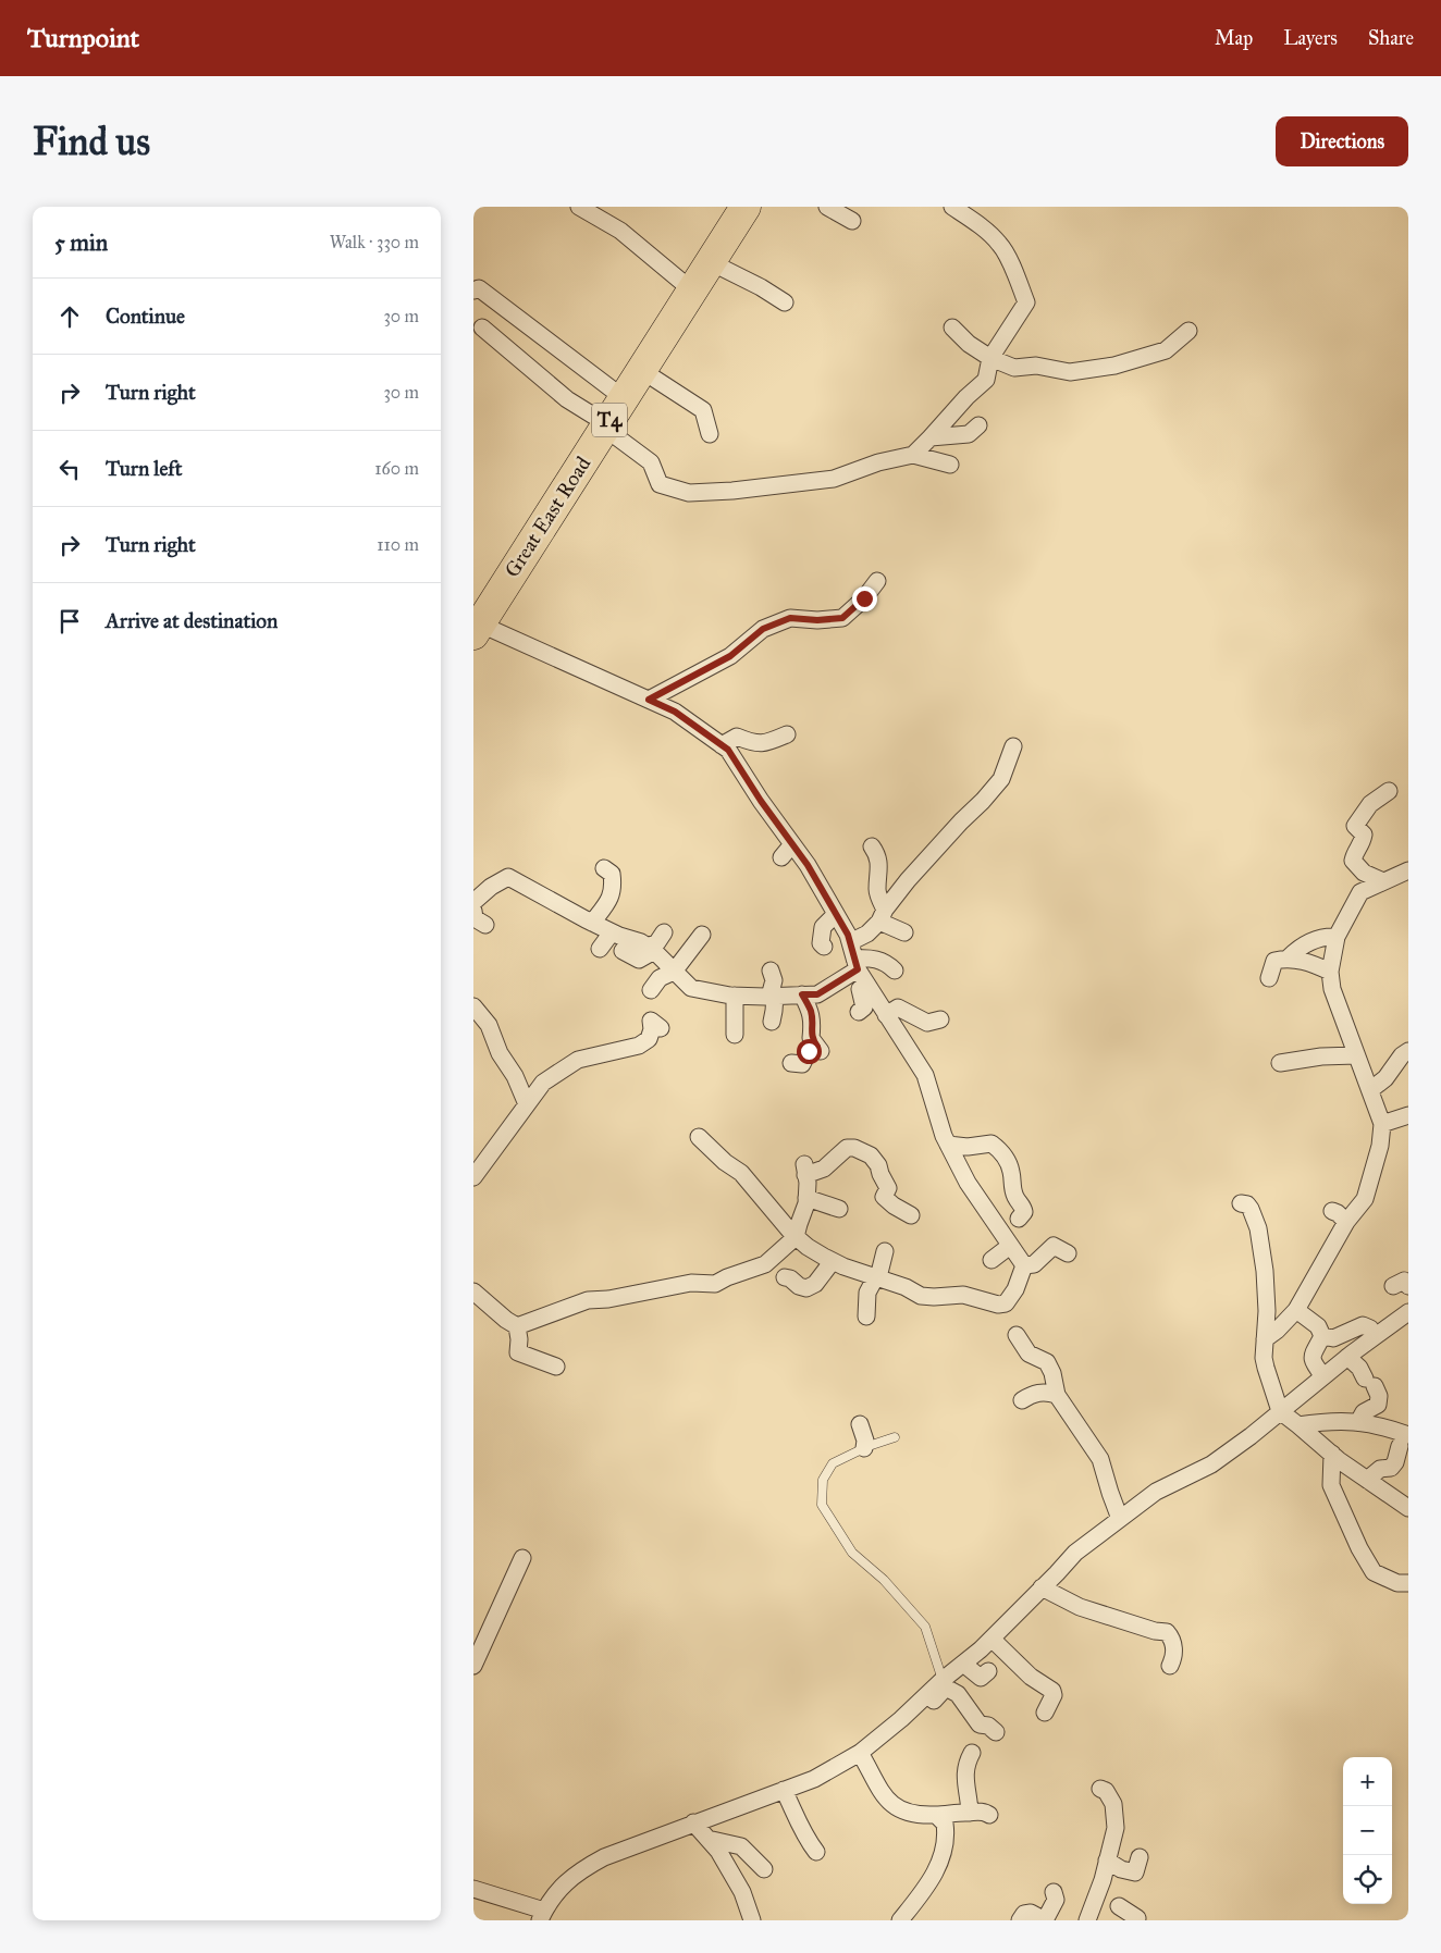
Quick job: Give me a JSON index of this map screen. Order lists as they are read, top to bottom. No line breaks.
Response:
{"streets":{"highway":["T4","Great East Road"]},"page":{"header":"Turnpoint","nav":["Map","Layers","Share"],"buttons":"Directions","title":"Find us","heading":["5 min","Walk · 330 m"],"list":[["Continue","30 m"],["Turn right","30 m"],["Turn left","160 m"],["Turn right","110 m"],"Arrive at destination"],"map_buttons":["+","−"]}}
